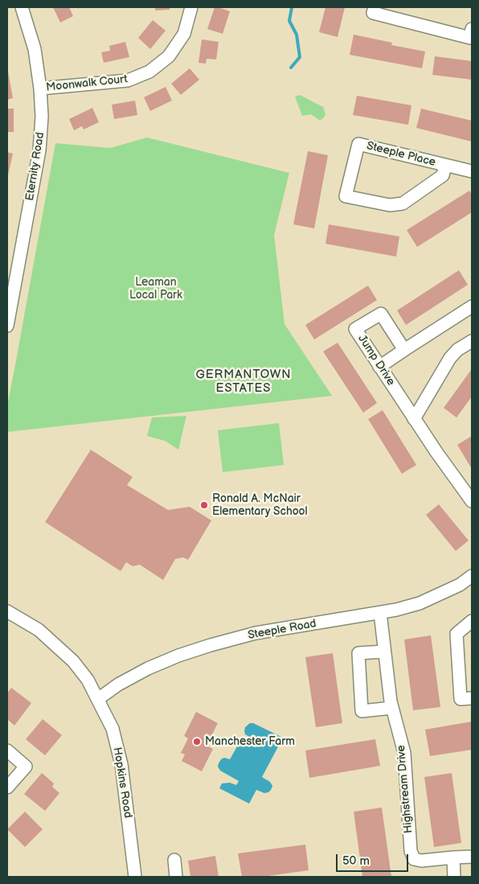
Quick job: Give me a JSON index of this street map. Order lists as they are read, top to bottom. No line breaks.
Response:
{"streets":{"street":["Moonwalk Court","Steeple Place","Eternity Road","Jump Drive","Steeple Road","Hopkins Road","Highstream Drive"]},"crossings":[["Moonwalk Court","Eternity Road"],["Steeple Road","Hopkins Road"],["Steeple Road","Highstream Drive"]],"districts":["GERMANTOWN ESTATES"],"parks":["Leaman Local Park"],"places":["Ronald A. McNair Elementary School","Manchester Farm"],"scale_bar":"50 m"}
